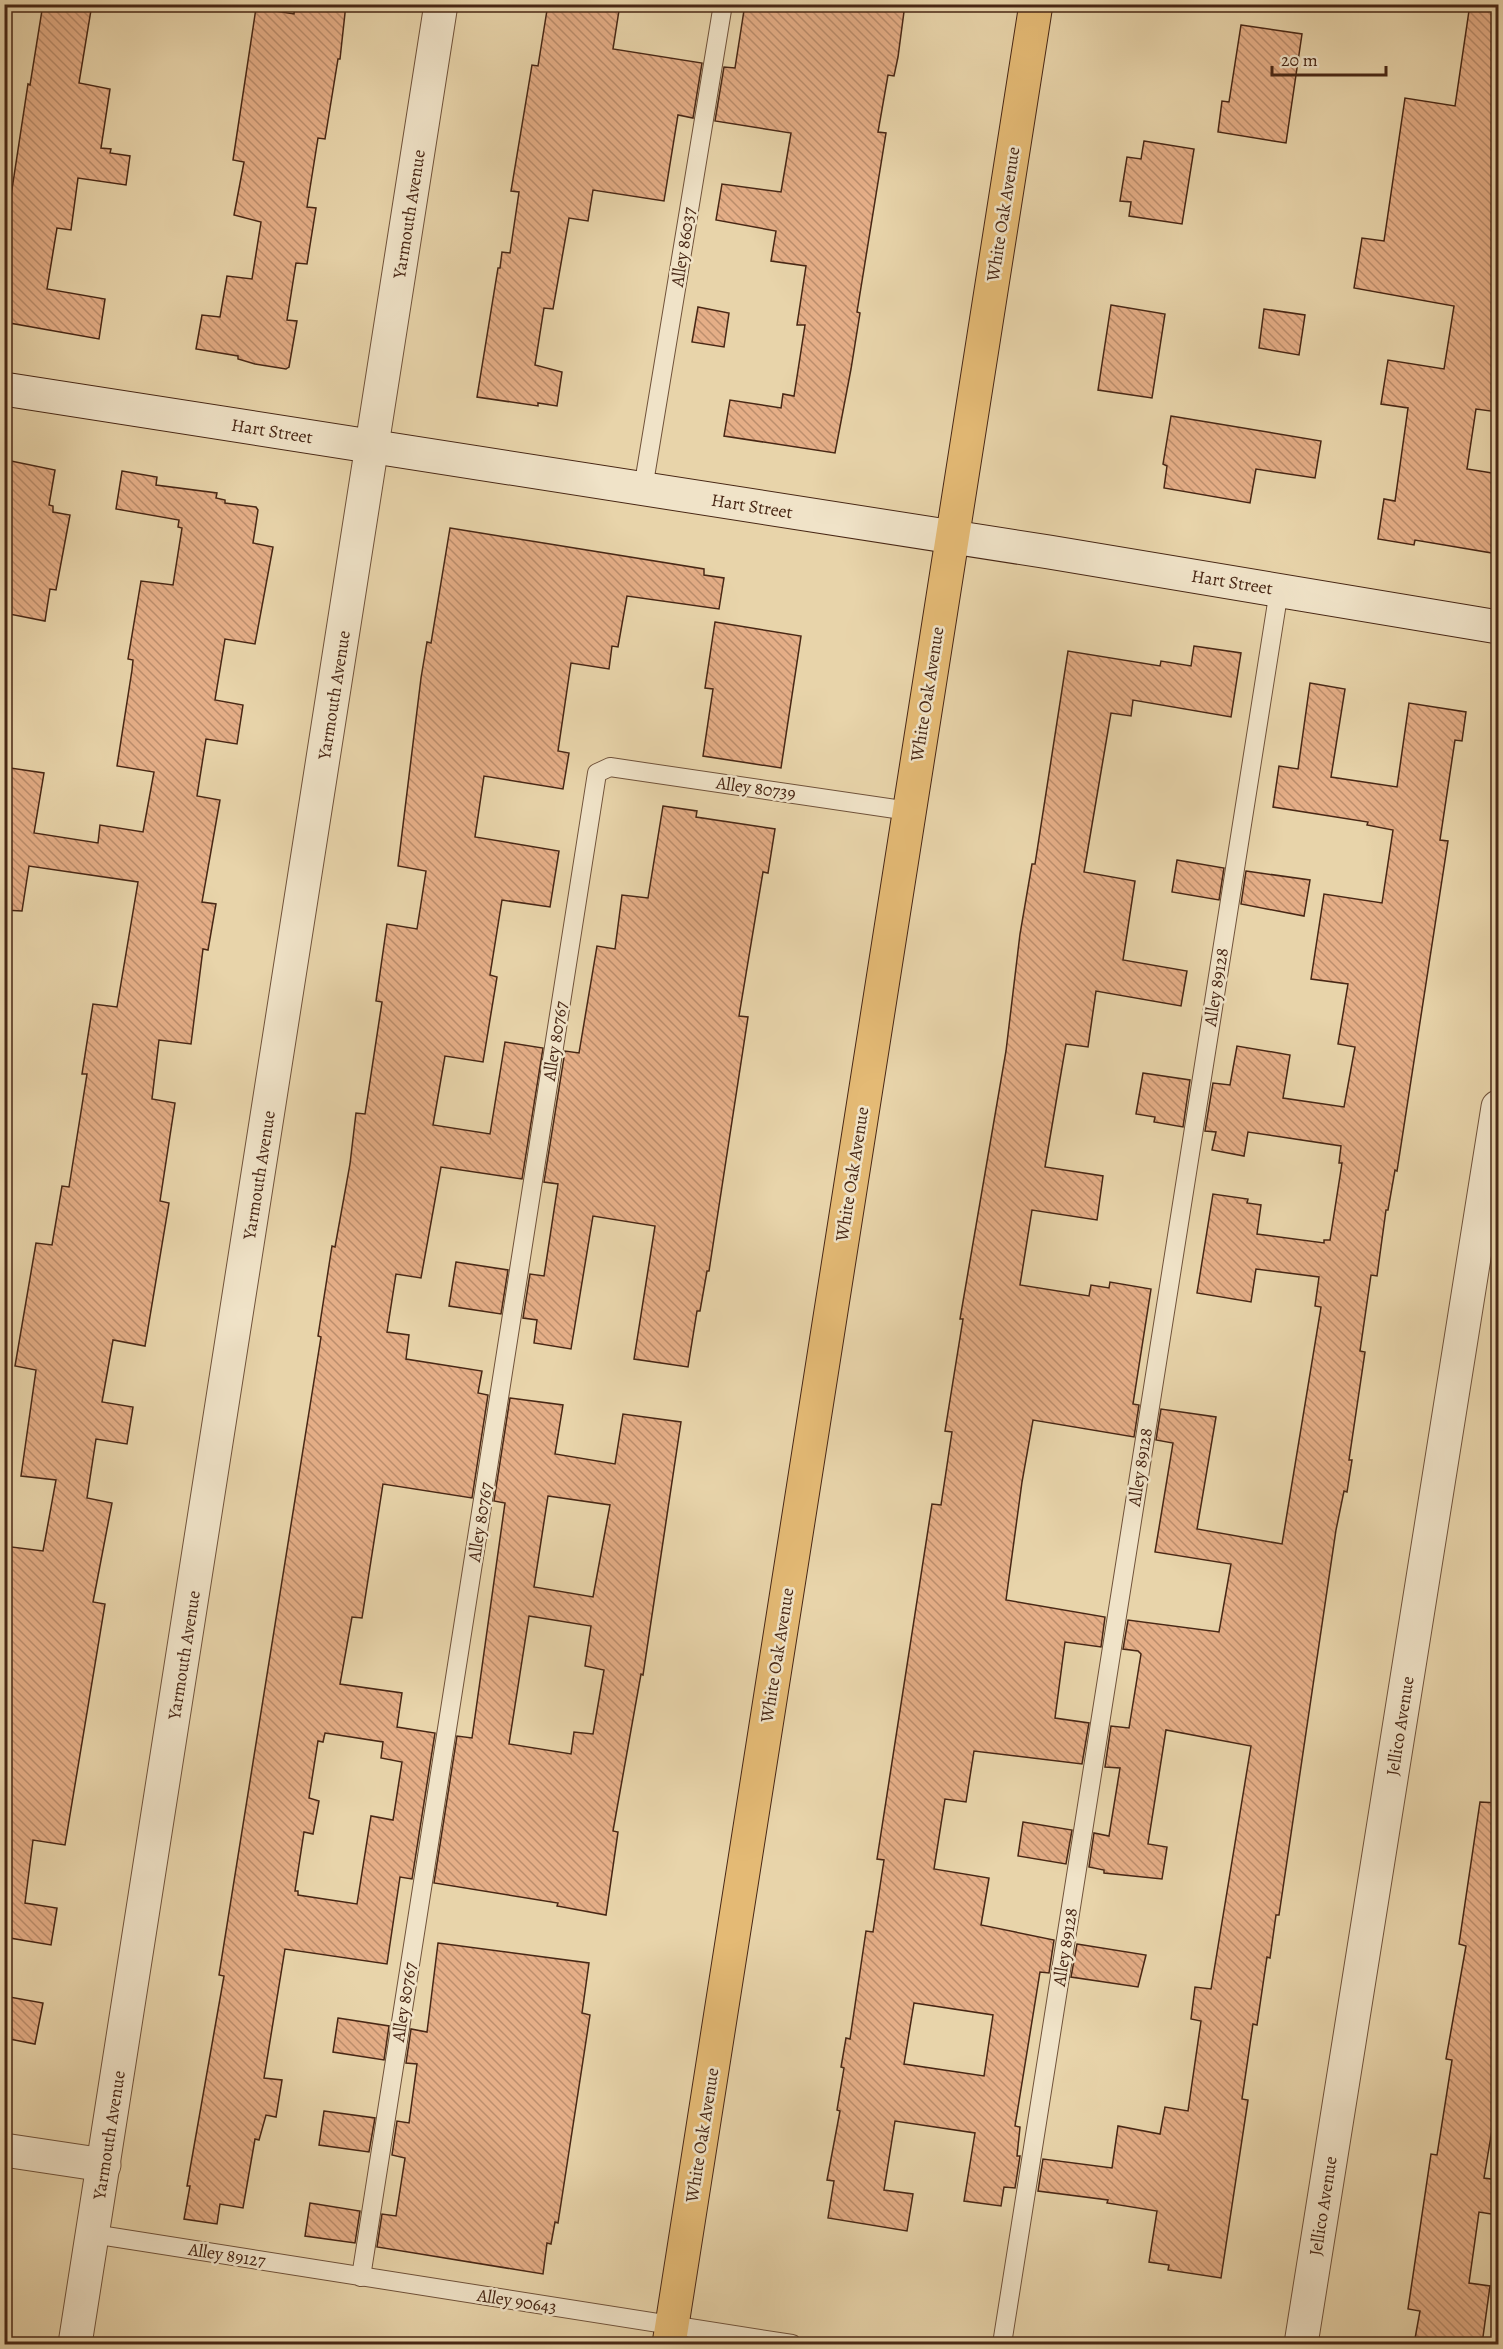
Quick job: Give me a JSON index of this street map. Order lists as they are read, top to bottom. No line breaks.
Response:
{"streets":{"main road":["White Oak Avenue"],"street":["Yarmouth Avenue","Hart Street","Jellico Avenue"],"lane":["Alley 86037","Alley 80739","Alley 89128","Alley 80767","Alley 89127","Alley 90643"]},"crossings":[["Yarmouth Avenue","Hart Street"],["Yarmouth Avenue","Alley 89127"],["White Oak Avenue","Hart Street"],["White Oak Avenue","Alley 80739"],["White Oak Avenue","Alley 90643"],["Alley 86037","Hart Street"],["Hart Street","Alley 89128"],["Alley 80739","Alley 80767"],["Alley 80767","Alley 89127"],["Alley 80767","Alley 90643"],["Alley 89127","Alley 90643"]],"scale_bar":"20 m"}
